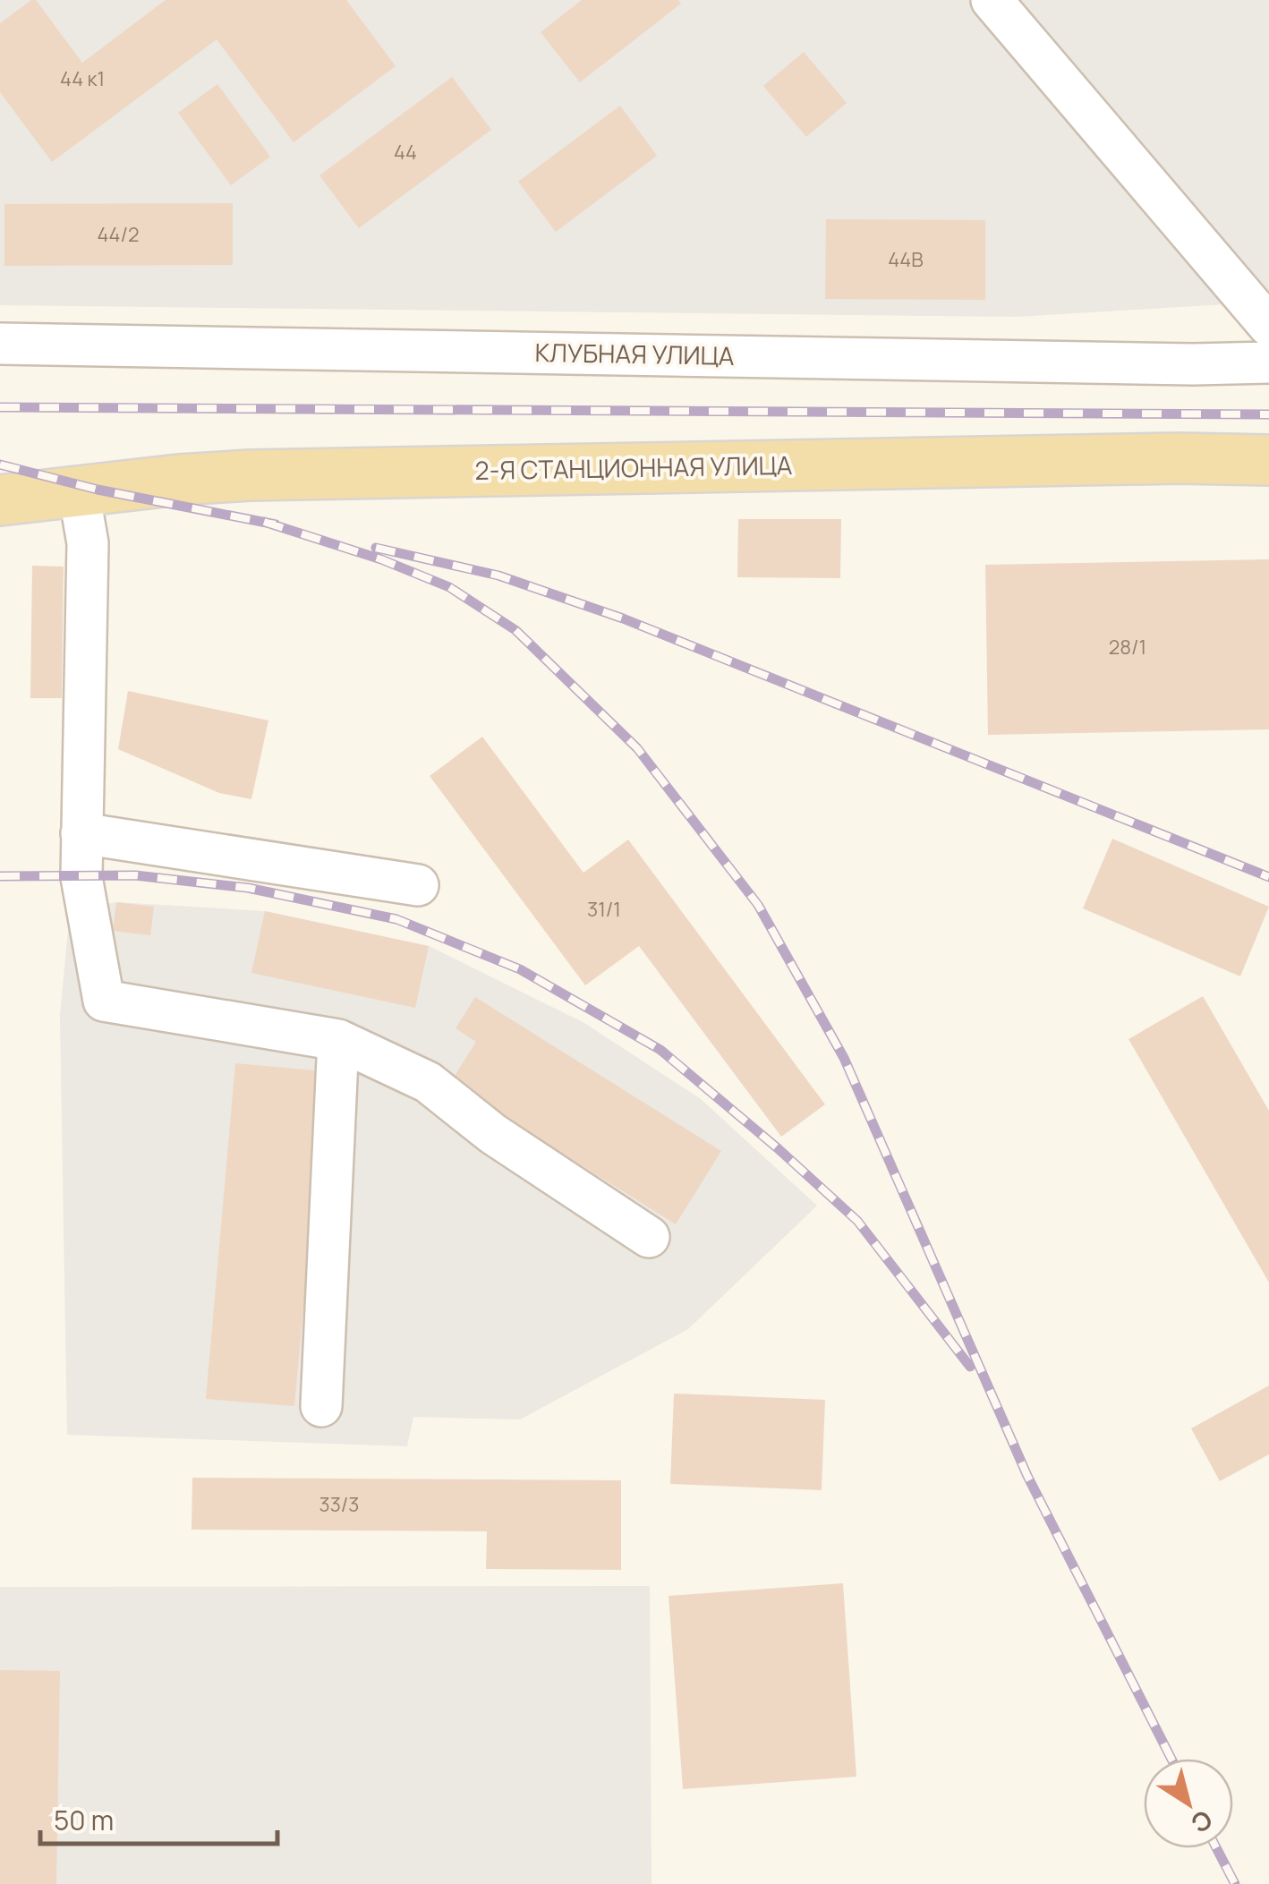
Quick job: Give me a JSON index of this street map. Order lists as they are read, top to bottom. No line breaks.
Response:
{"streets":{"main road":["2-Я СТАНЦИОННАЯ УЛИЦА"],"street":["КЛУБНАЯ УЛИЦА"]},"house_numbers":["44 к1","44","44/2","44В","28/1","31/1","33/3"],"scale_bar":"50 m","north":"bottom right"}
